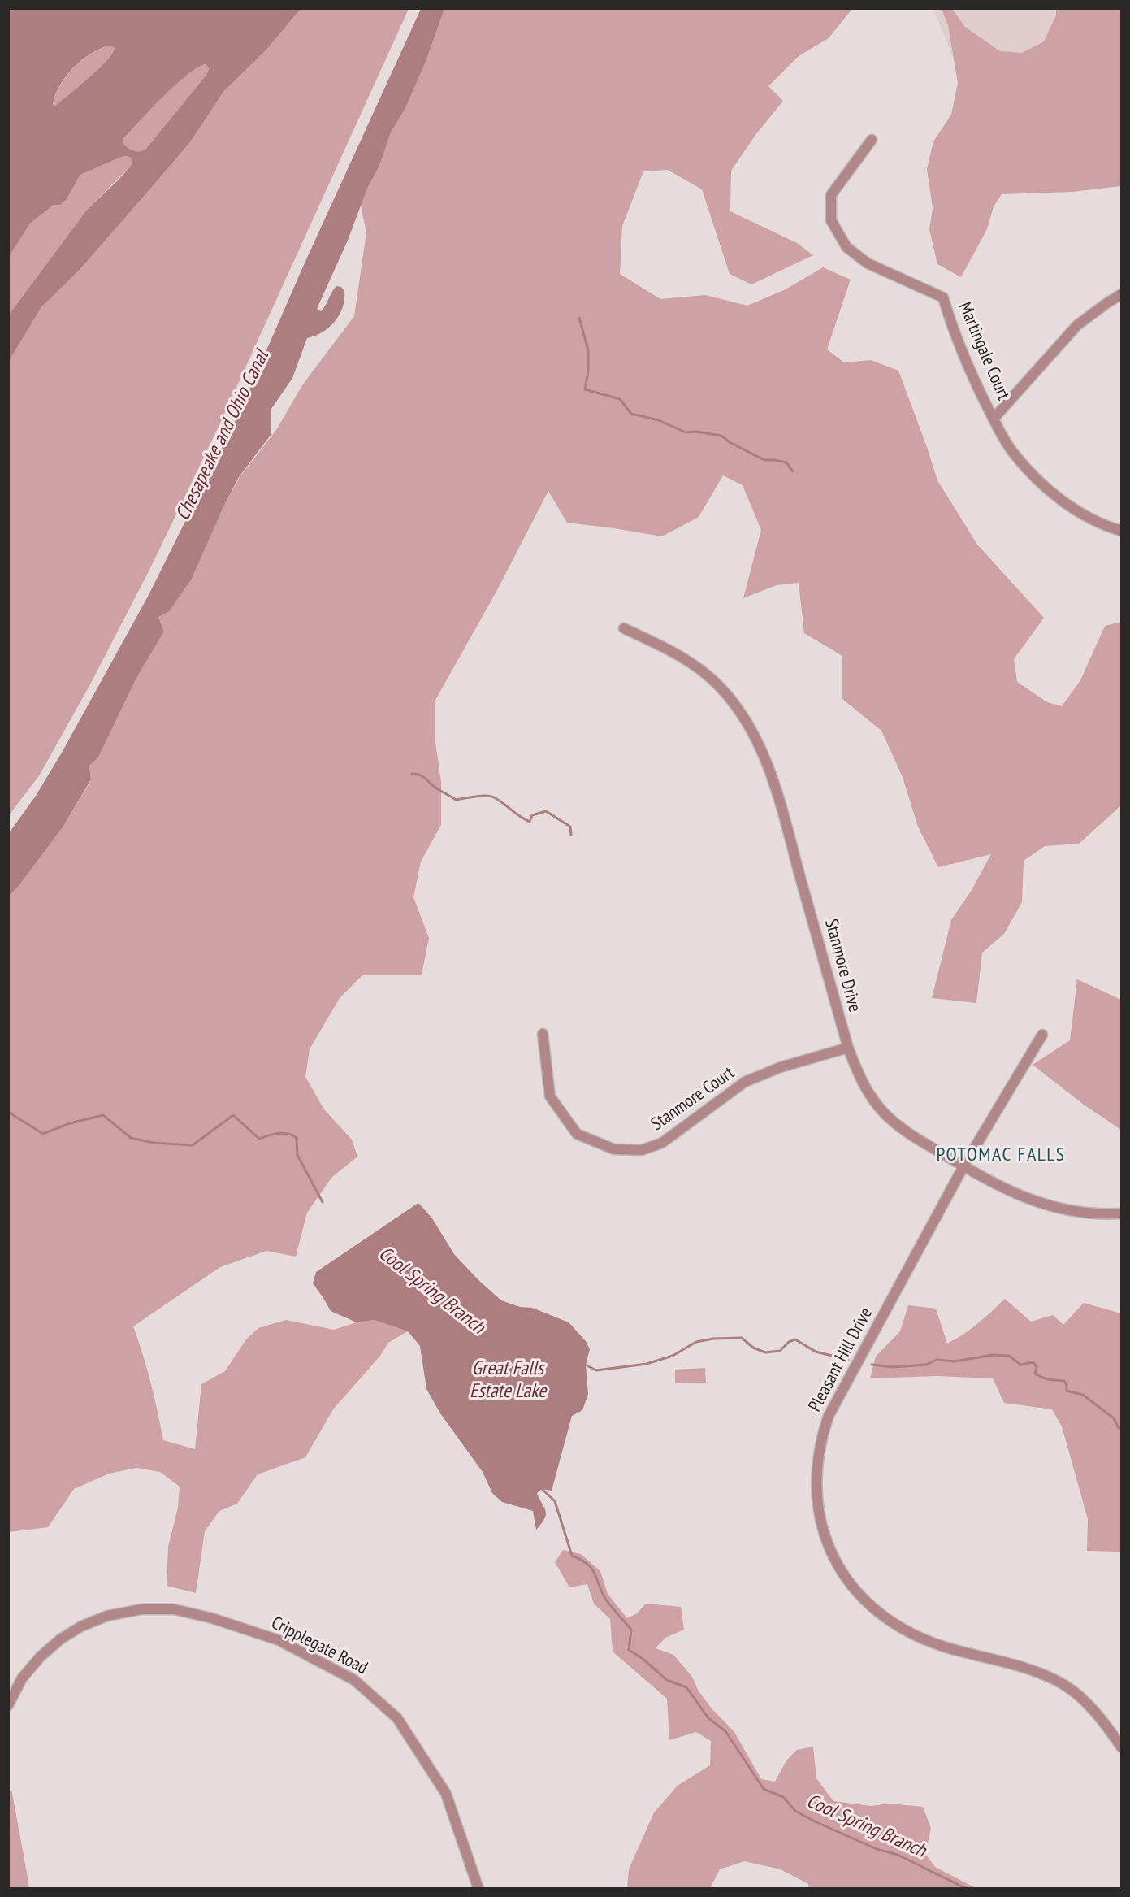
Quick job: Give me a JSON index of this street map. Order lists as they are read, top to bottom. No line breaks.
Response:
{"streets":{"street":["Martingale Court","Stanmore Drive","Stanmore Court","Pleasant Hill Drive","Cripplegate Road"]},"crossings":[["Stanmore Drive","Stanmore Court"],["Stanmore Drive","Pleasant Hill Drive"]],"districts":["POTOMAC FALLS"],"water":["Chesapeake and Ohio Canal","Cool Spring Branch","Great Falls Estate Lake"]}
